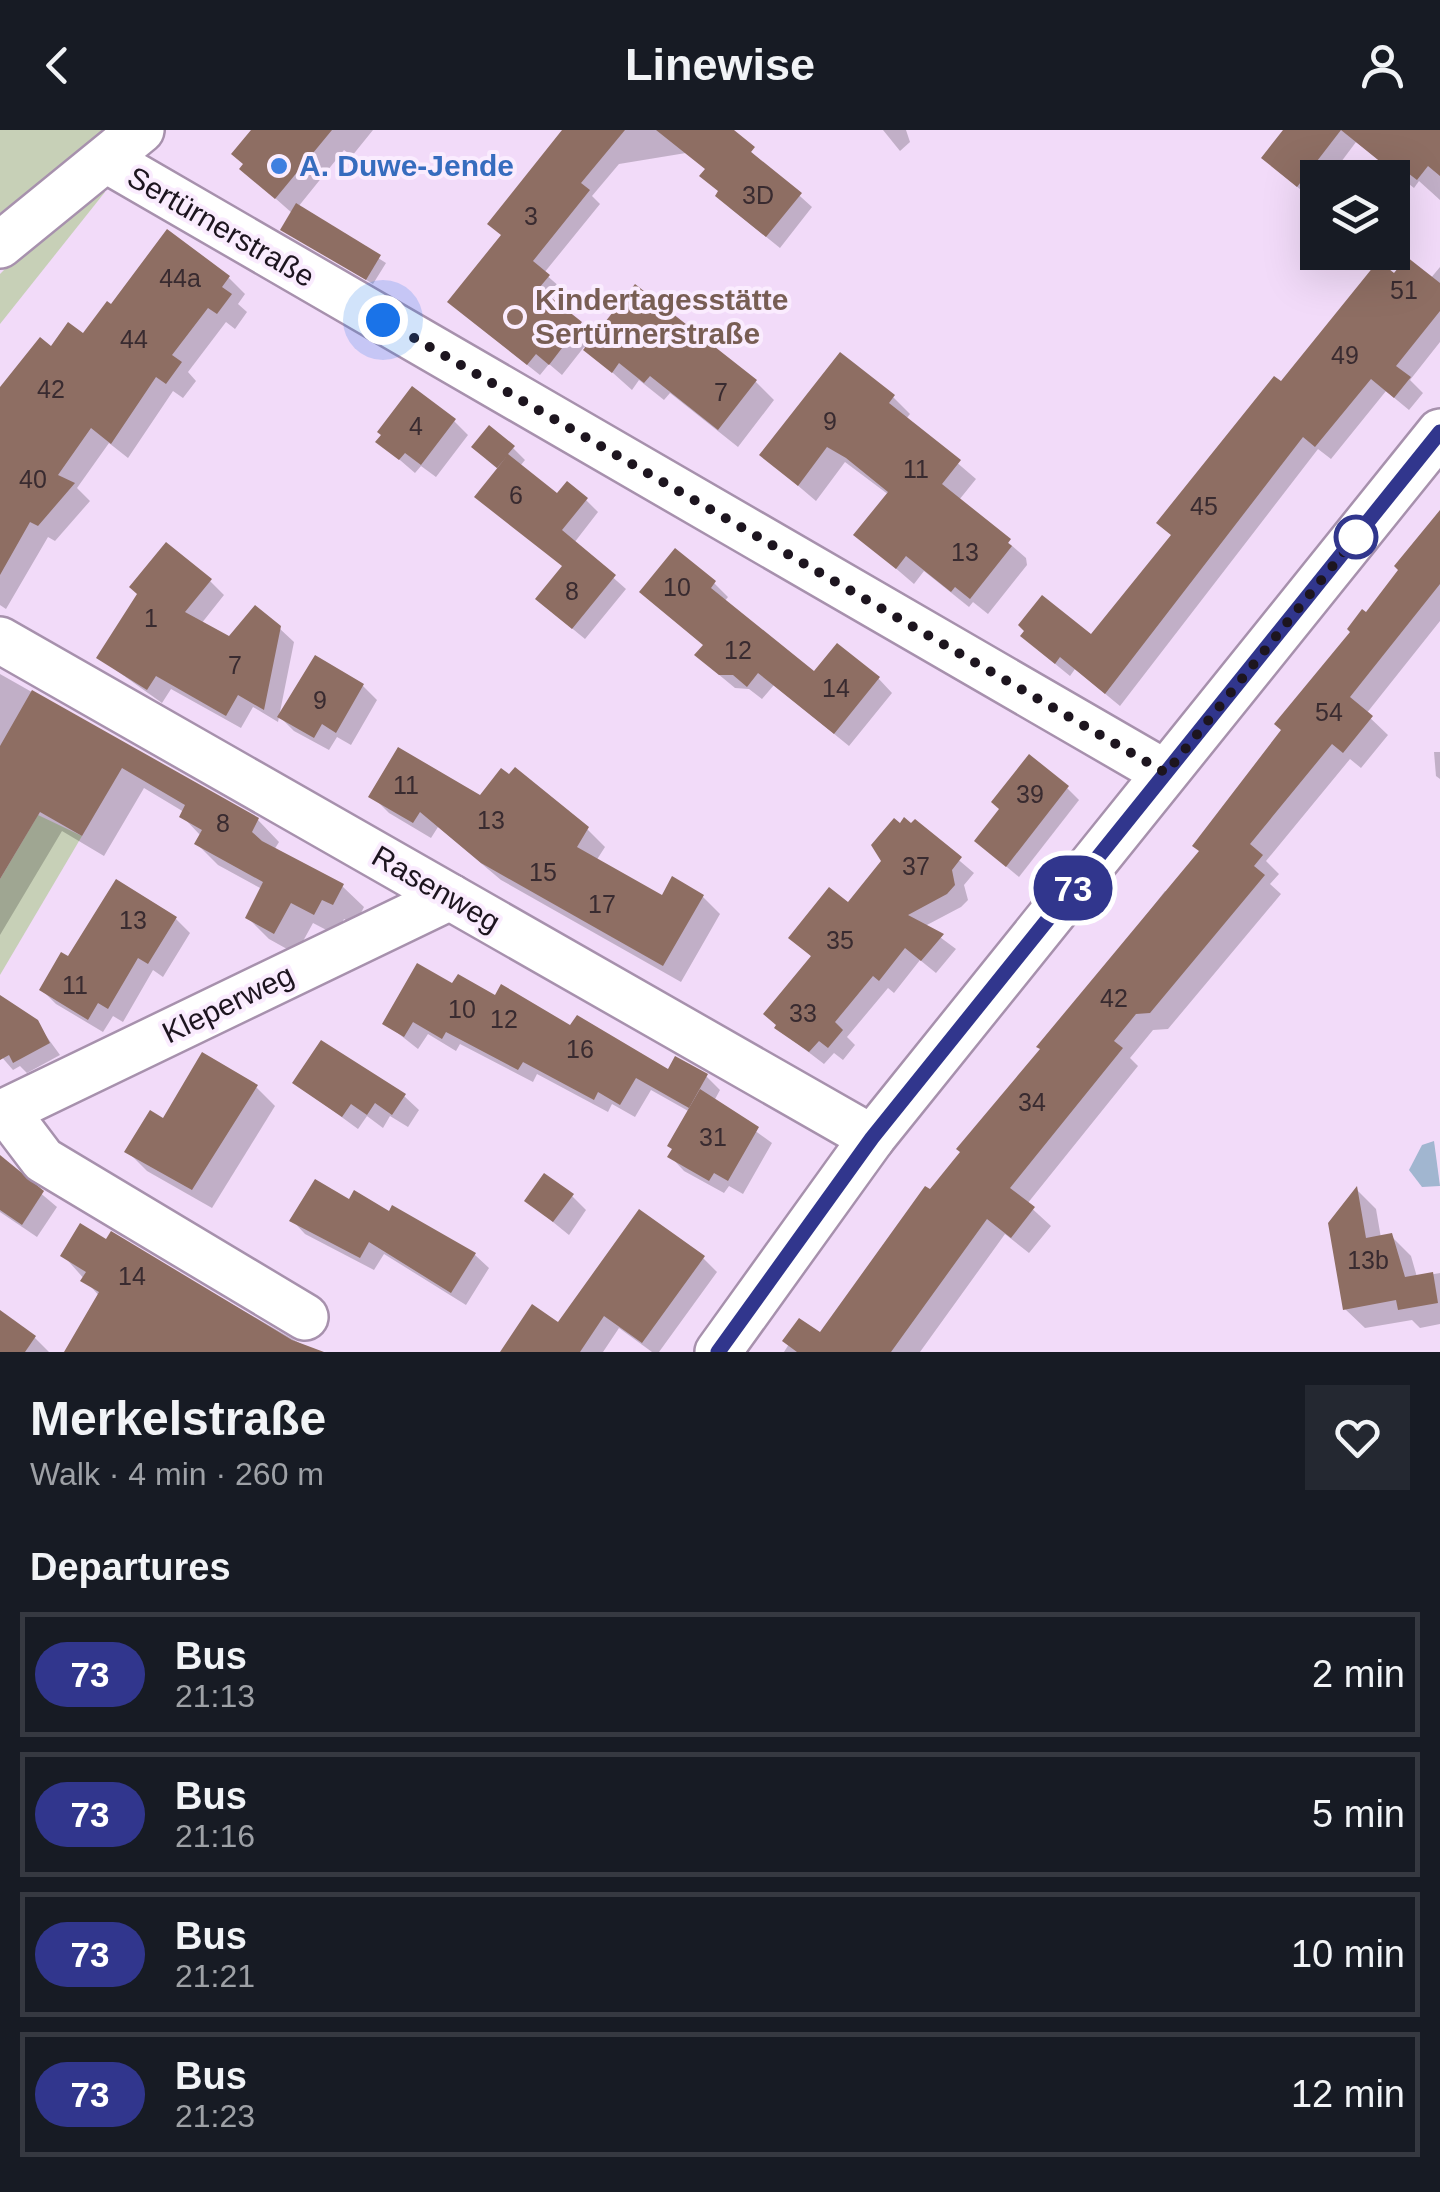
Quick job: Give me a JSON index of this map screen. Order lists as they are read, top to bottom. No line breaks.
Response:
{"streets":{"street":["Sertürnerstraße","Rasenweg","Kleperweg"]},"crossings":[["Rasenweg","Kleperweg"]],"places":["A. Duwe-Jende","Kindertagesstätte Sertürnerstraße"],"lines":["bus line 73"],"house_numbers":["3D","3","44a","51","44","49","42","7","9","4","11","40","6","45","13","10","8","1","12","7","14","9","54","11","39","13","8","37","15","17","13","35","11","42","10","33","12","16","34","31","13b","14"],"page":{"header":"Linewise","on_map":"73","heading":[["Merkelstraße","Walk · 4 min · 260 m"],"Departures"],"list":[{"mark":"73","name":"Bus","note":"21:13","value":"2 min"},{"mark":"73","name":"Bus","note":"21:16","value":"5 min"},{"mark":"73","name":"Bus","note":"21:21","value":"10 min"},{"mark":"73","name":"Bus","note":"21:23","value":"12 min"}]}}
